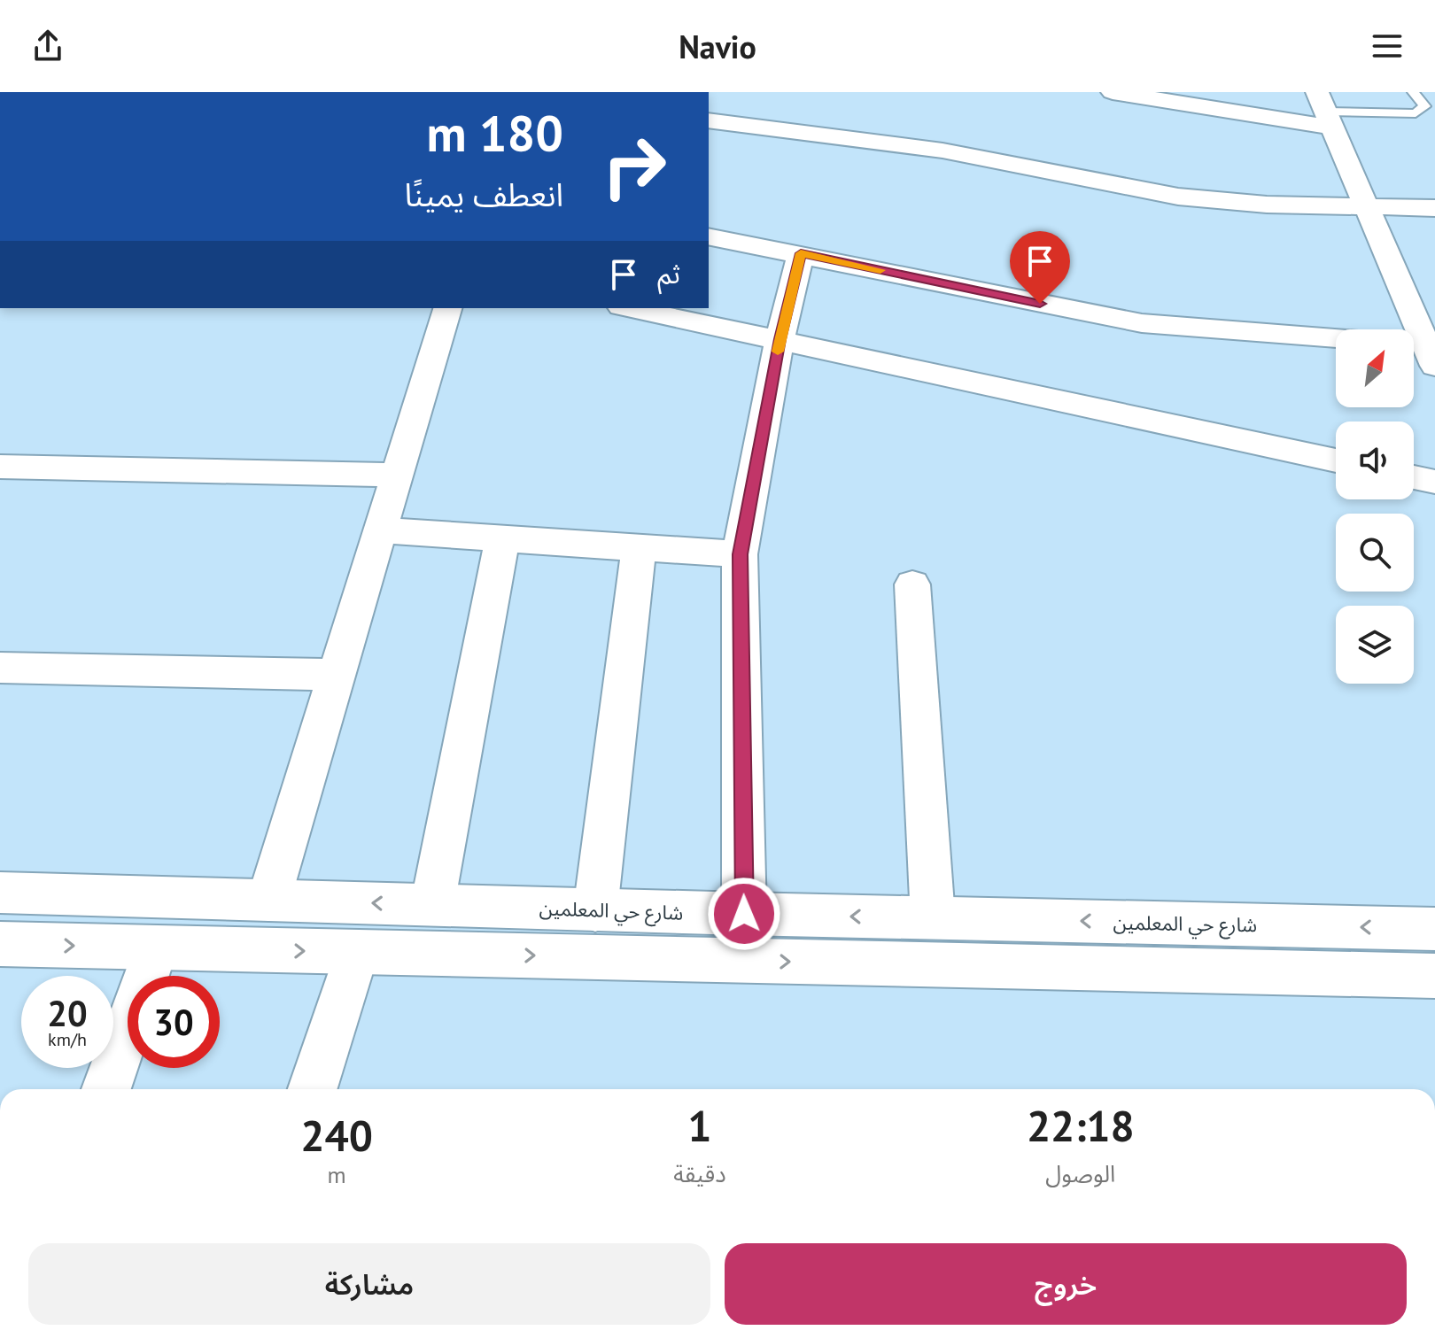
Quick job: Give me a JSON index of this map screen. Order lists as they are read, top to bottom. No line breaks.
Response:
{"streets":{"street":["شارع حي المعلمين"]},"north":"top right","page":{"header":"Navio","turn":["180 m","انعطف يمينًا"],"then":"ثم","speed":"20 km/h","limit":"30","eta":["22:18","الوصول","1","دقيقة","240","m"],"buttons":["خروج","مشاركة"]}}
